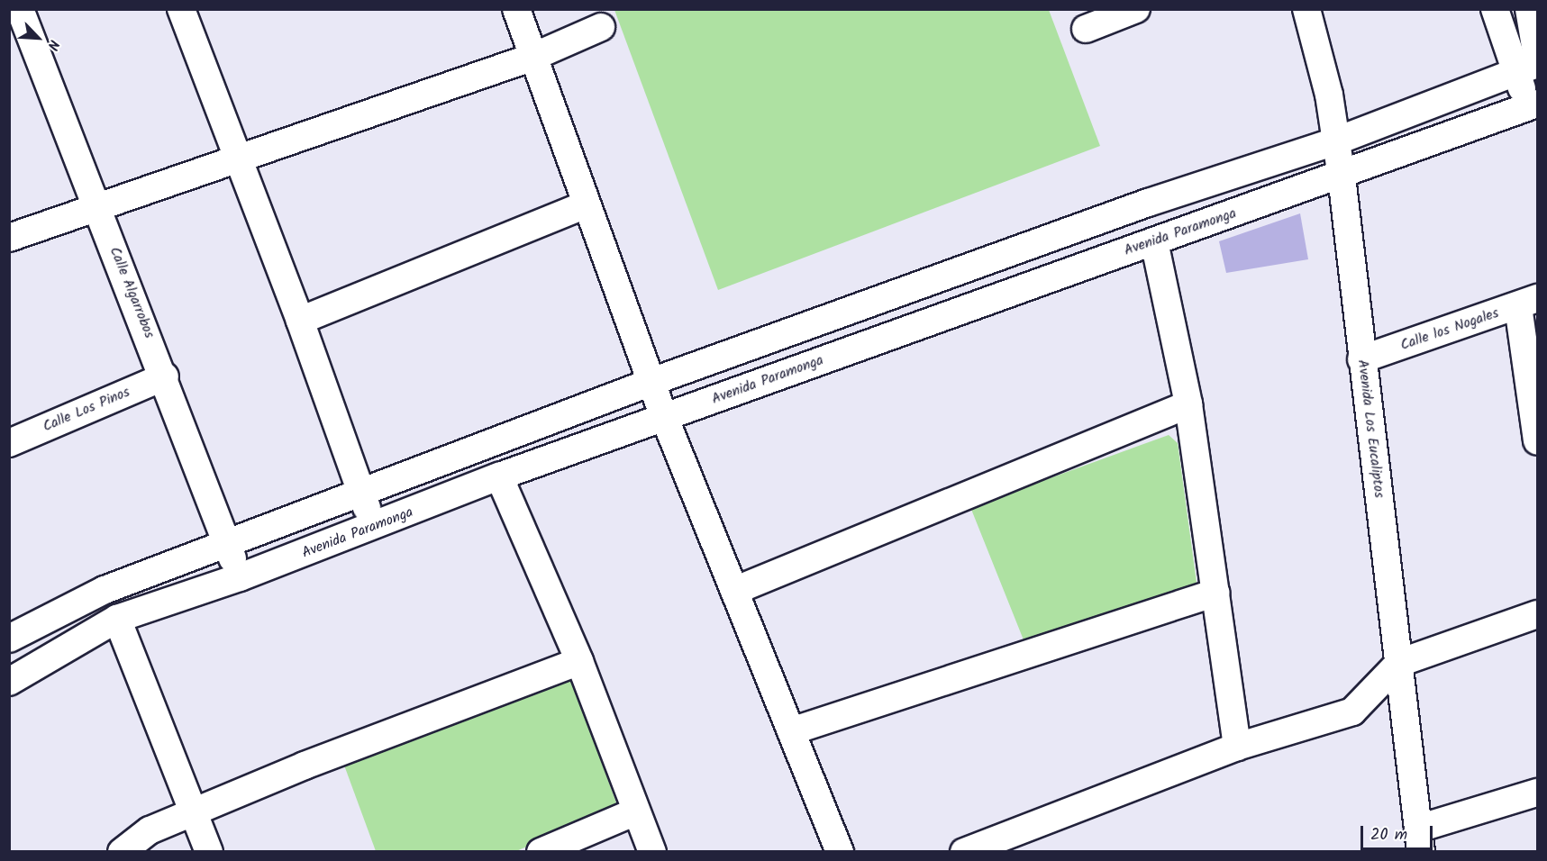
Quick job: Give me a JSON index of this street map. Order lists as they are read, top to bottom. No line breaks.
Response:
{"streets":{"street":["Avenida Paramonga","Calle Algarrobos","Calle los Nogales","Calle Los Pinos","Avenida Los Eucaliptos"]},"crossings":[["Avenida Paramonga","Calle Algarrobos"],["Avenida Paramonga","Avenida Los Eucaliptos"],["Calle Algarrobos","Calle Los Pinos"],["Calle los Nogales","Avenida Los Eucaliptos"]],"scale_bar":"20 m","north":"bottom right"}
